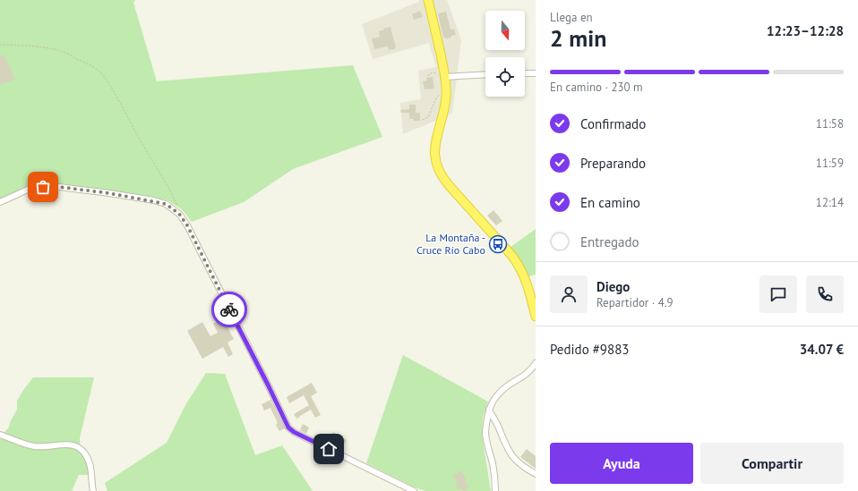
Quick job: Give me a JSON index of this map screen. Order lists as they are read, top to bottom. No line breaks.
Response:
{"places":{"bus stop":["La Montaña - Cruce Río Cabo"]},"north":"bottom","page":{"heading":["2 min","Llega en","12:23–12:28"],"panel":["Diego","Repartidor · 4.9","Pedido #9883","34.07 €"],"bar":"En camino · 230 m","list":[["Confirmado","11:58"],["Preparando","11:59"],["En camino","12:14"],"Entregado"],"buttons":["Ayuda","Compartir"]}}
